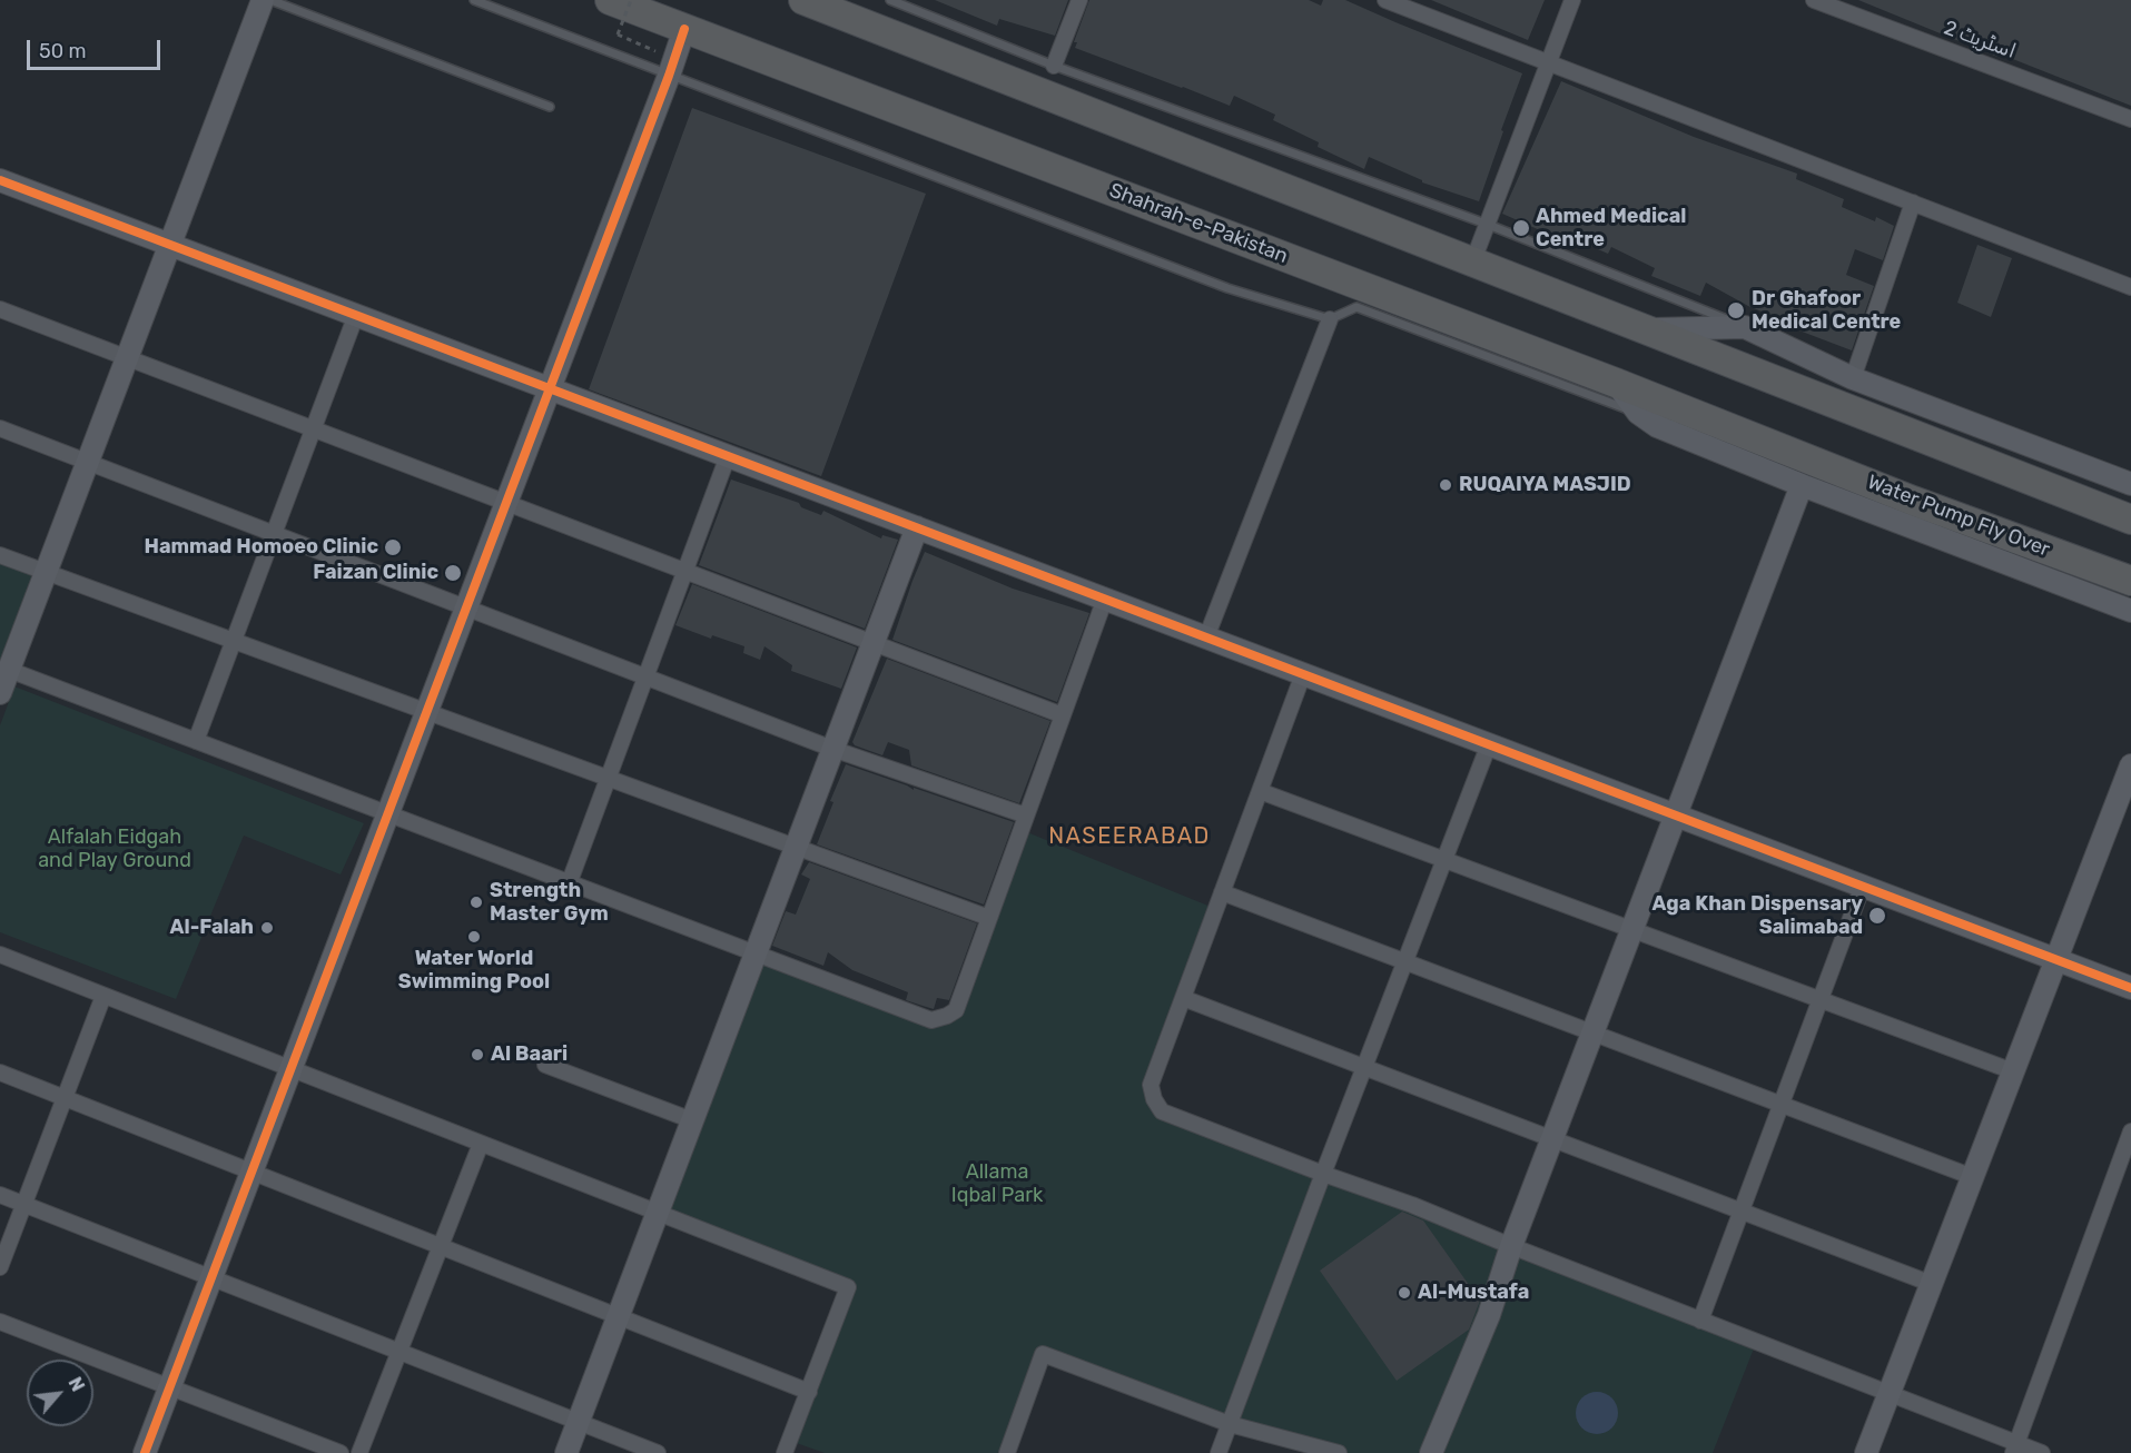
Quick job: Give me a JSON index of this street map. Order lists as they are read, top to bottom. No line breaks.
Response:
{"streets":{"highway":["Shahrah-e-Pakistan","Water Pump Fly Over"],"street":["اسٹریٹ 2"]},"crossings":[["Shahrah-e-Pakistan","Water Pump Fly Over"]],"districts":["NASEERABAD"],"parks":["Alfalah Eidgah and Play Ground","Allama Iqbal Park"],"places":["Ahmed Medical Centre","Dr Ghafoor Medical Centre","RUQAIYA MASJID","Hammad Homoeo Clinic","Faizan Clinic","Strength Master Gym","Aga Khan Dispensary Salimabad","Al-Falah","Water World Swimming Pool","Al Baari","Al-Mustafa"],"scale_bar":"50 m","north":"top right"}
